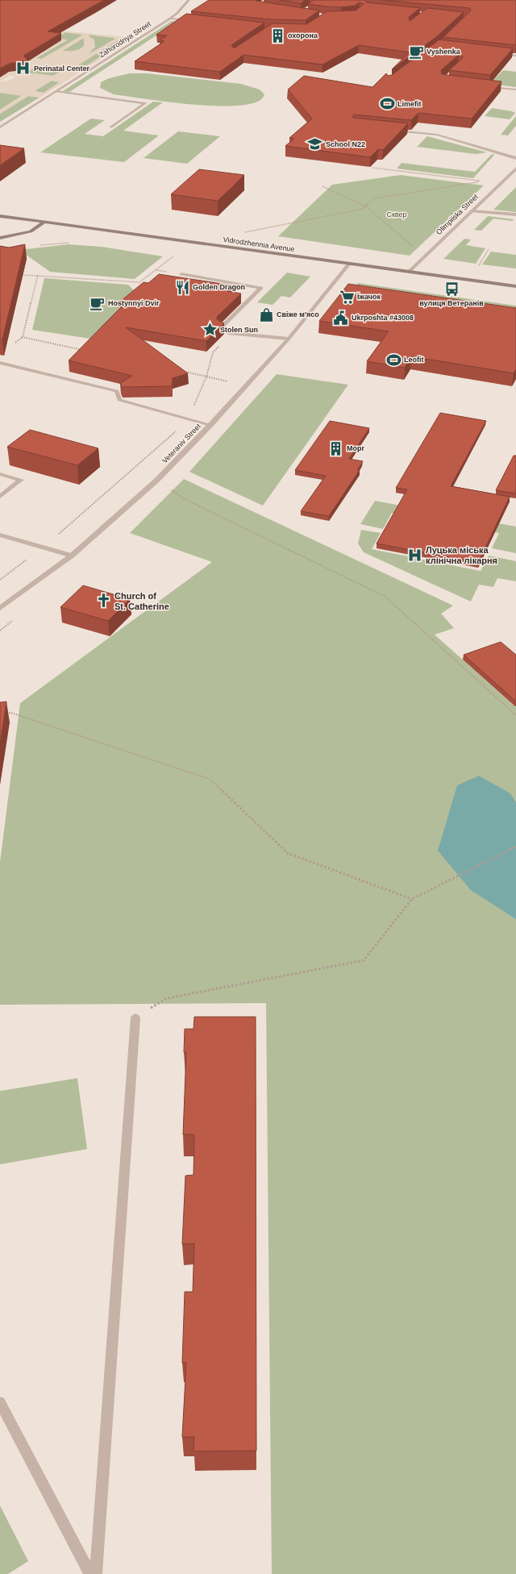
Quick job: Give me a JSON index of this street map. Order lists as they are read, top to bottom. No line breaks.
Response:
{"streets":{"main road":["Vidrodzhennia Avenue"],"street":["Zahorodnya Street","Olimpiiska Street","Veteraniv Street"]},"crossings":[["Olimpiiska Street","Vidrodzhennia Avenue"],["Vidrodzhennia Avenue","Veteraniv Street"]],"parks":["Сквер"],"places":{"building":["охорона","Морг"],"cafe":["Vyshenka","Hostynnyi Dvir"],"hospital":["Perinatal Center","Луцька міська клінічна лікарня"],"sports":["Limefit","Leofit"],"school or university":["School N22"],"restaurant":["Golden Dragon"],"bus stop":["вулиця Ветеранів"],"supermarket":["Їжачок"],"shop":["Свіже м'ясо"],"public building":["Ukrposhta #43008"],"place":["Stolen Sun"],"church":["Church of St. Catherine"]}}
